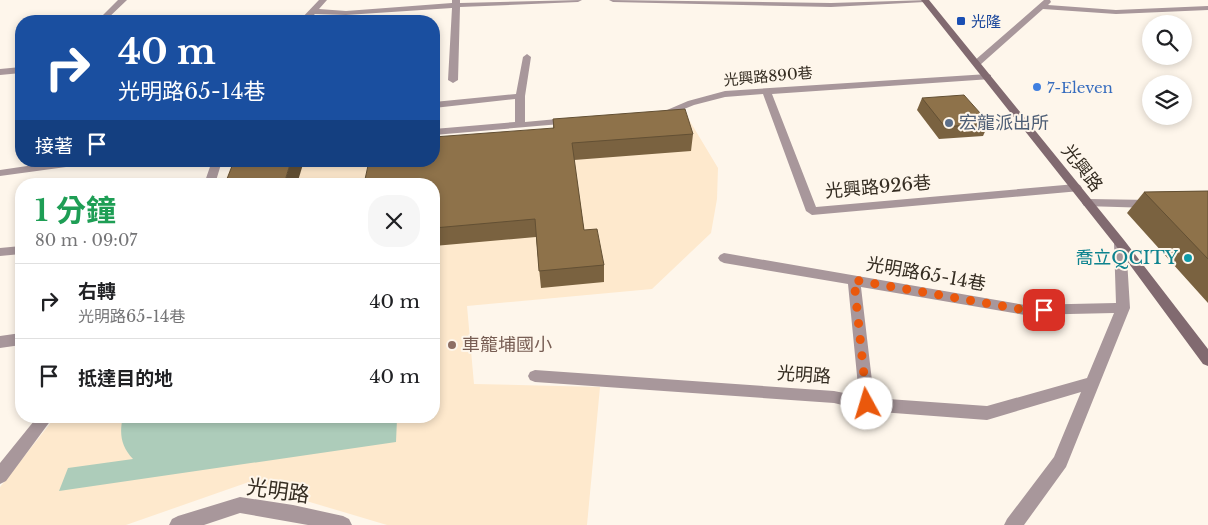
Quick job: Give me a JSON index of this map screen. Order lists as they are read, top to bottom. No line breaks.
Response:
{"streets":{"main road":["光興路"],"lane":["光興路890巷","光興路926巷","光明路65-14巷","光明路"]},"crossings":[["光興路890巷","光興路"],["光興路890巷","光興路926巷"],["光興路","光興路926巷"]],"places":{"transit":["光隆"],"other":["7-Eleven","宏龍派出所","喬立QCITY","車籠埔國小"]},"page":{"turn":["40 m","光明路65-14巷"],"then":"接著","heading":["1 分鐘","80 m · 09:07"],"list":[{"name":"右轉","note":"光明路65-14巷","value":"40 m"},{"name":"抵達目的地","value":"40 m"}]}}
